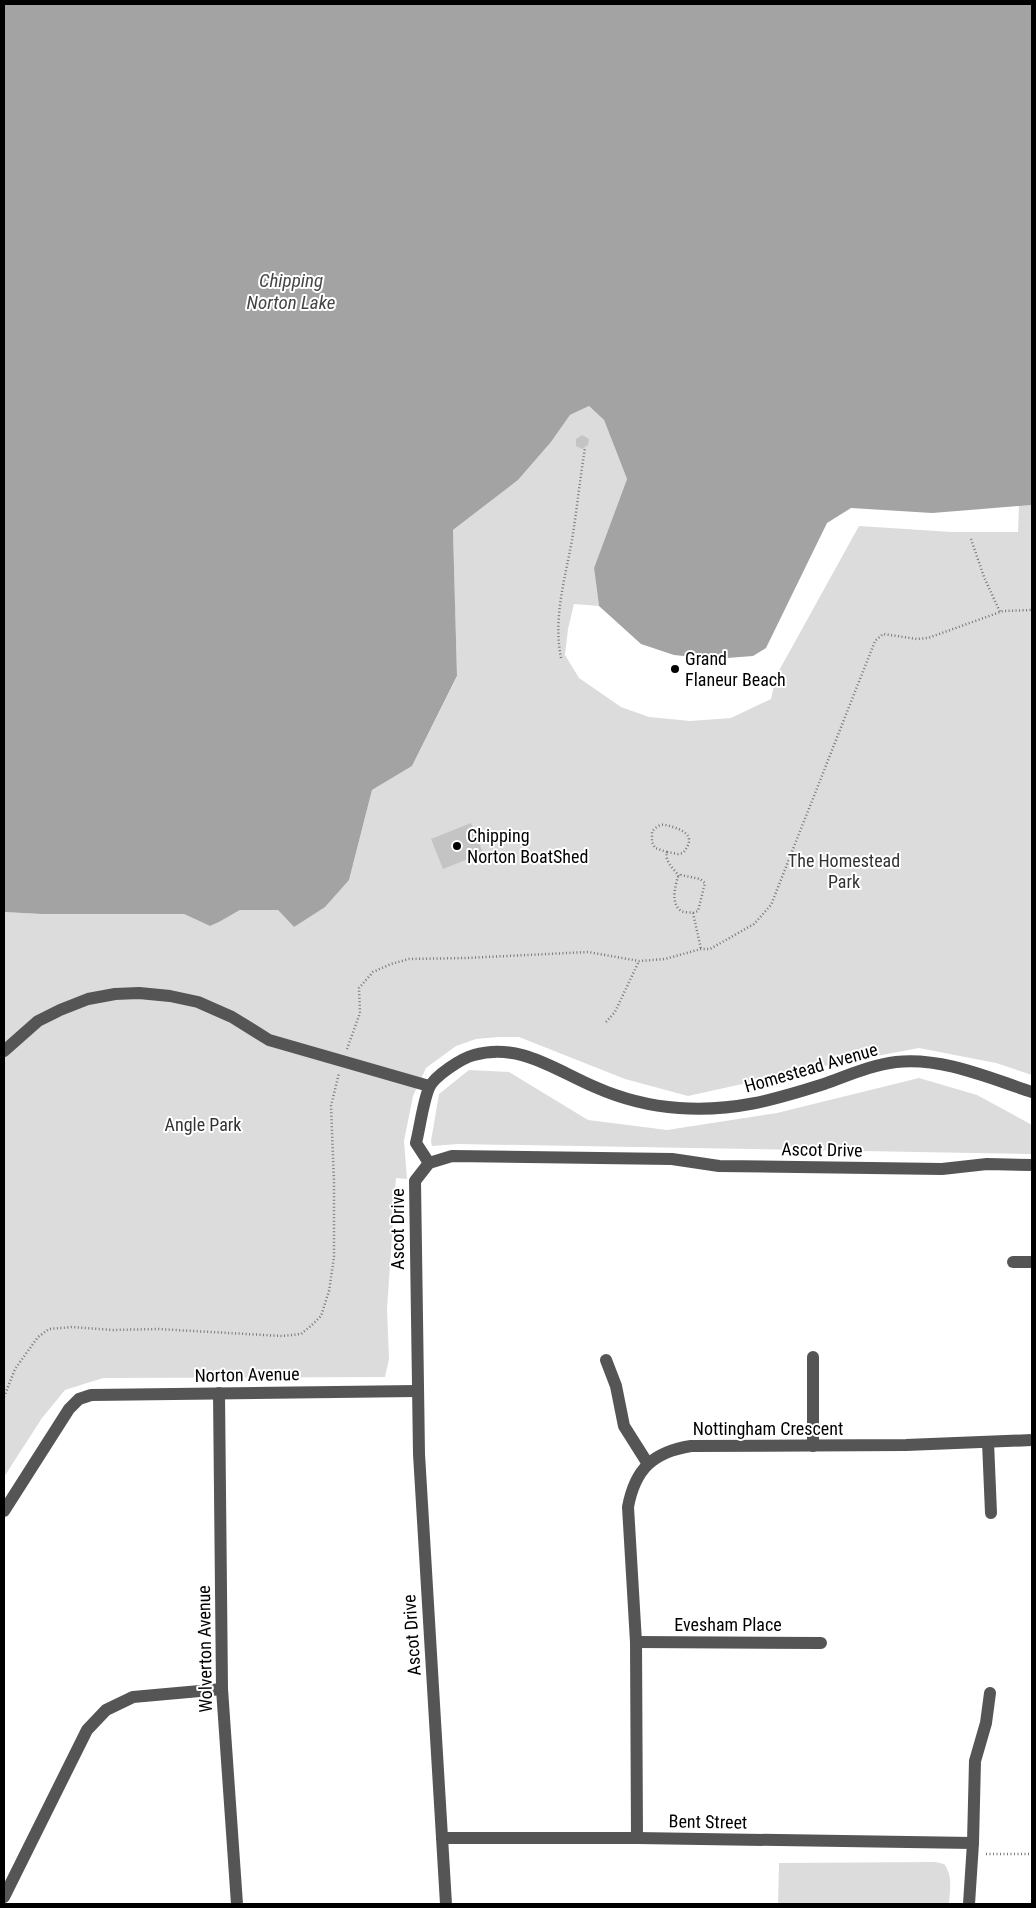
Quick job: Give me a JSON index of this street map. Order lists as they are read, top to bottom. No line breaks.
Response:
{"streets":{"street":["Homestead Avenue","Ascot Drive","Norton Avenue","Nottingham Crescent","Evesham Place","Wolverton Avenue","Bent Street"]},"crossings":[["Ascot Drive","Norton Avenue"],["Ascot Drive","Bent Street"],["Norton Avenue","Wolverton Avenue"],["Nottingham Crescent","Evesham Place"],["Nottingham Crescent","Bent Street"]],"water":["Chipping Norton Lake"],"parks":["The Homestead Park","Angle Park"],"places":["Grand Flaneur Beach","Chipping Norton BoatShed"]}
